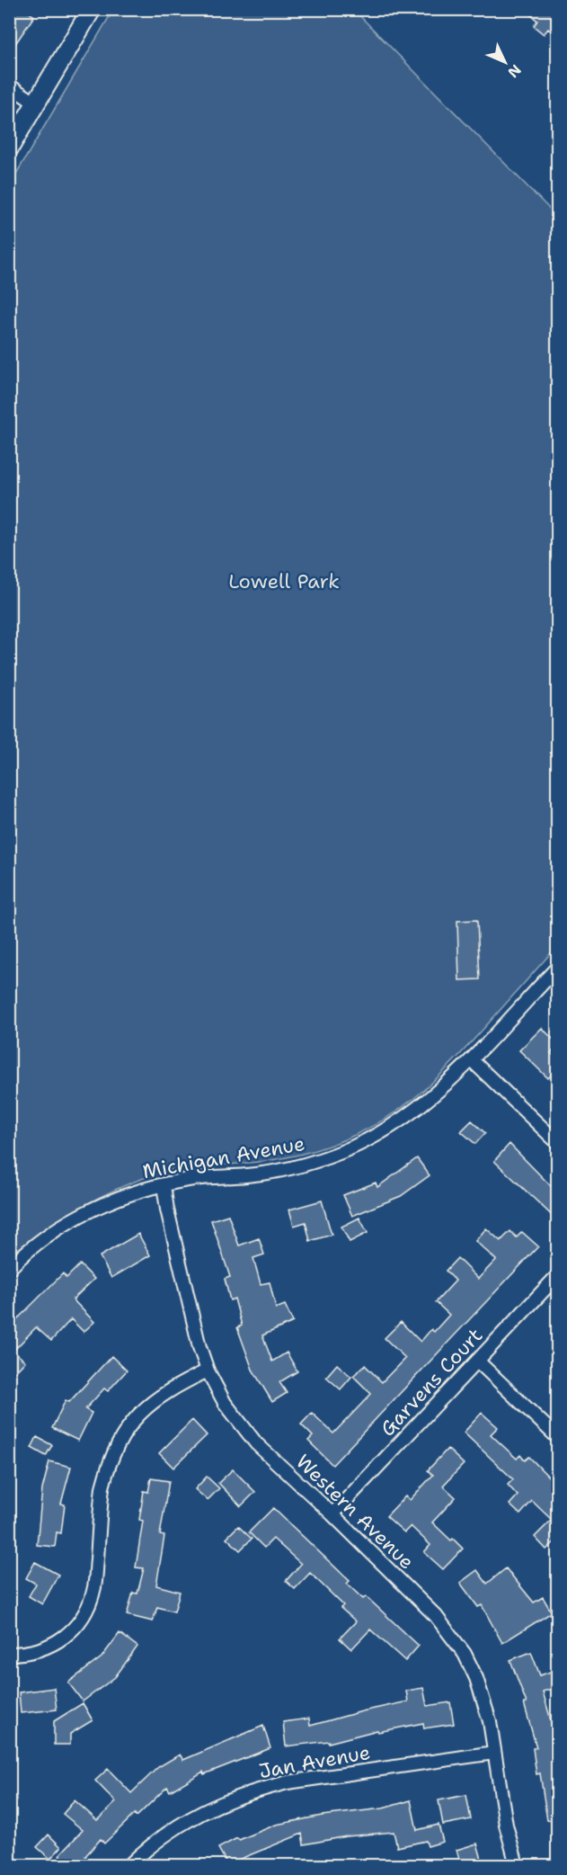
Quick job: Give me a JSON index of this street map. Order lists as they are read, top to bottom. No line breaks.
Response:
{"streets":{"street":["Michigan Avenue","Garvens Court","Western Avenue","Jan Avenue"]},"crossings":[["Michigan Avenue","Western Avenue"],["Garvens Court","Western Avenue"],["Western Avenue","Jan Avenue"]],"parks":["Lowell Park"],"north":"bottom right"}
